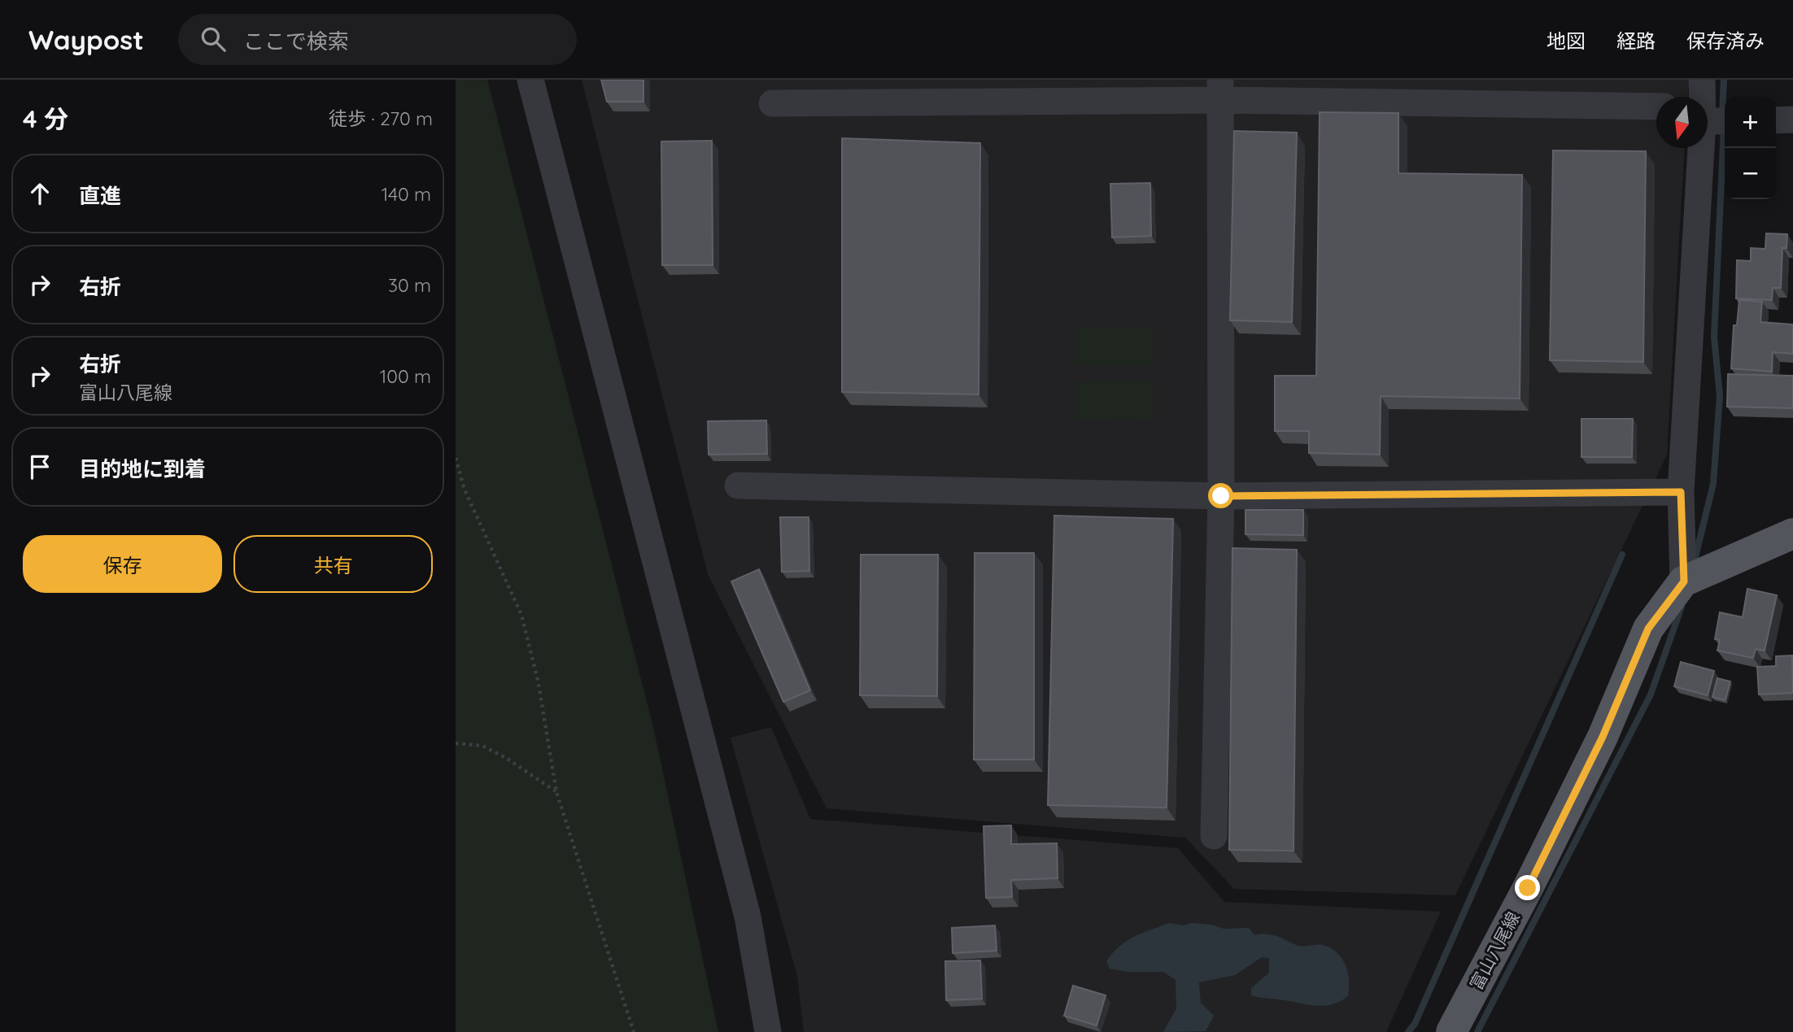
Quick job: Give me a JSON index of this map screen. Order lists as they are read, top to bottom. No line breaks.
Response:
{"streets":{"main road":["富山八尾線"]},"north":"bottom","page":{"header":"Waypost","search":"ここで検索","nav":["地図","経路","保存済み"],"heading":["4 分","徒歩 · 270 m"],"map_buttons":["+","−"],"list":[["直進","140 m"],["右折","30 m"],["右折","富山八尾線","100 m"],"目的地に到着"],"buttons":["保存","共有"]}}
